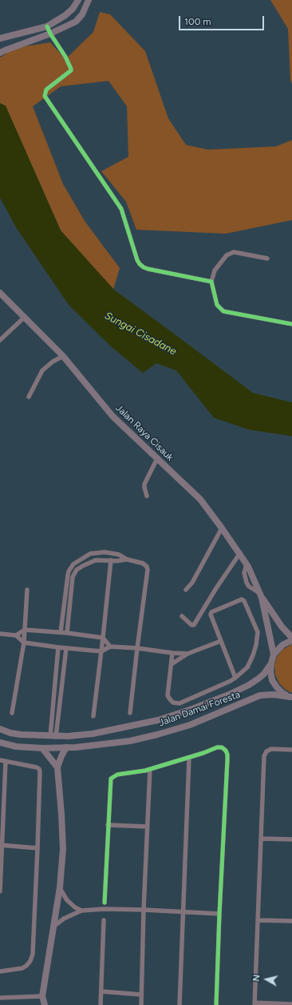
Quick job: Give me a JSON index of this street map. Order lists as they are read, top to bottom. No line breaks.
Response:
{"streets":{"main road":["Jalan Raya Cisauk","Jalan Damai Foresta"]},"water":["Sungai Cisadane"],"scale_bar":"100 m","north":"left"}
